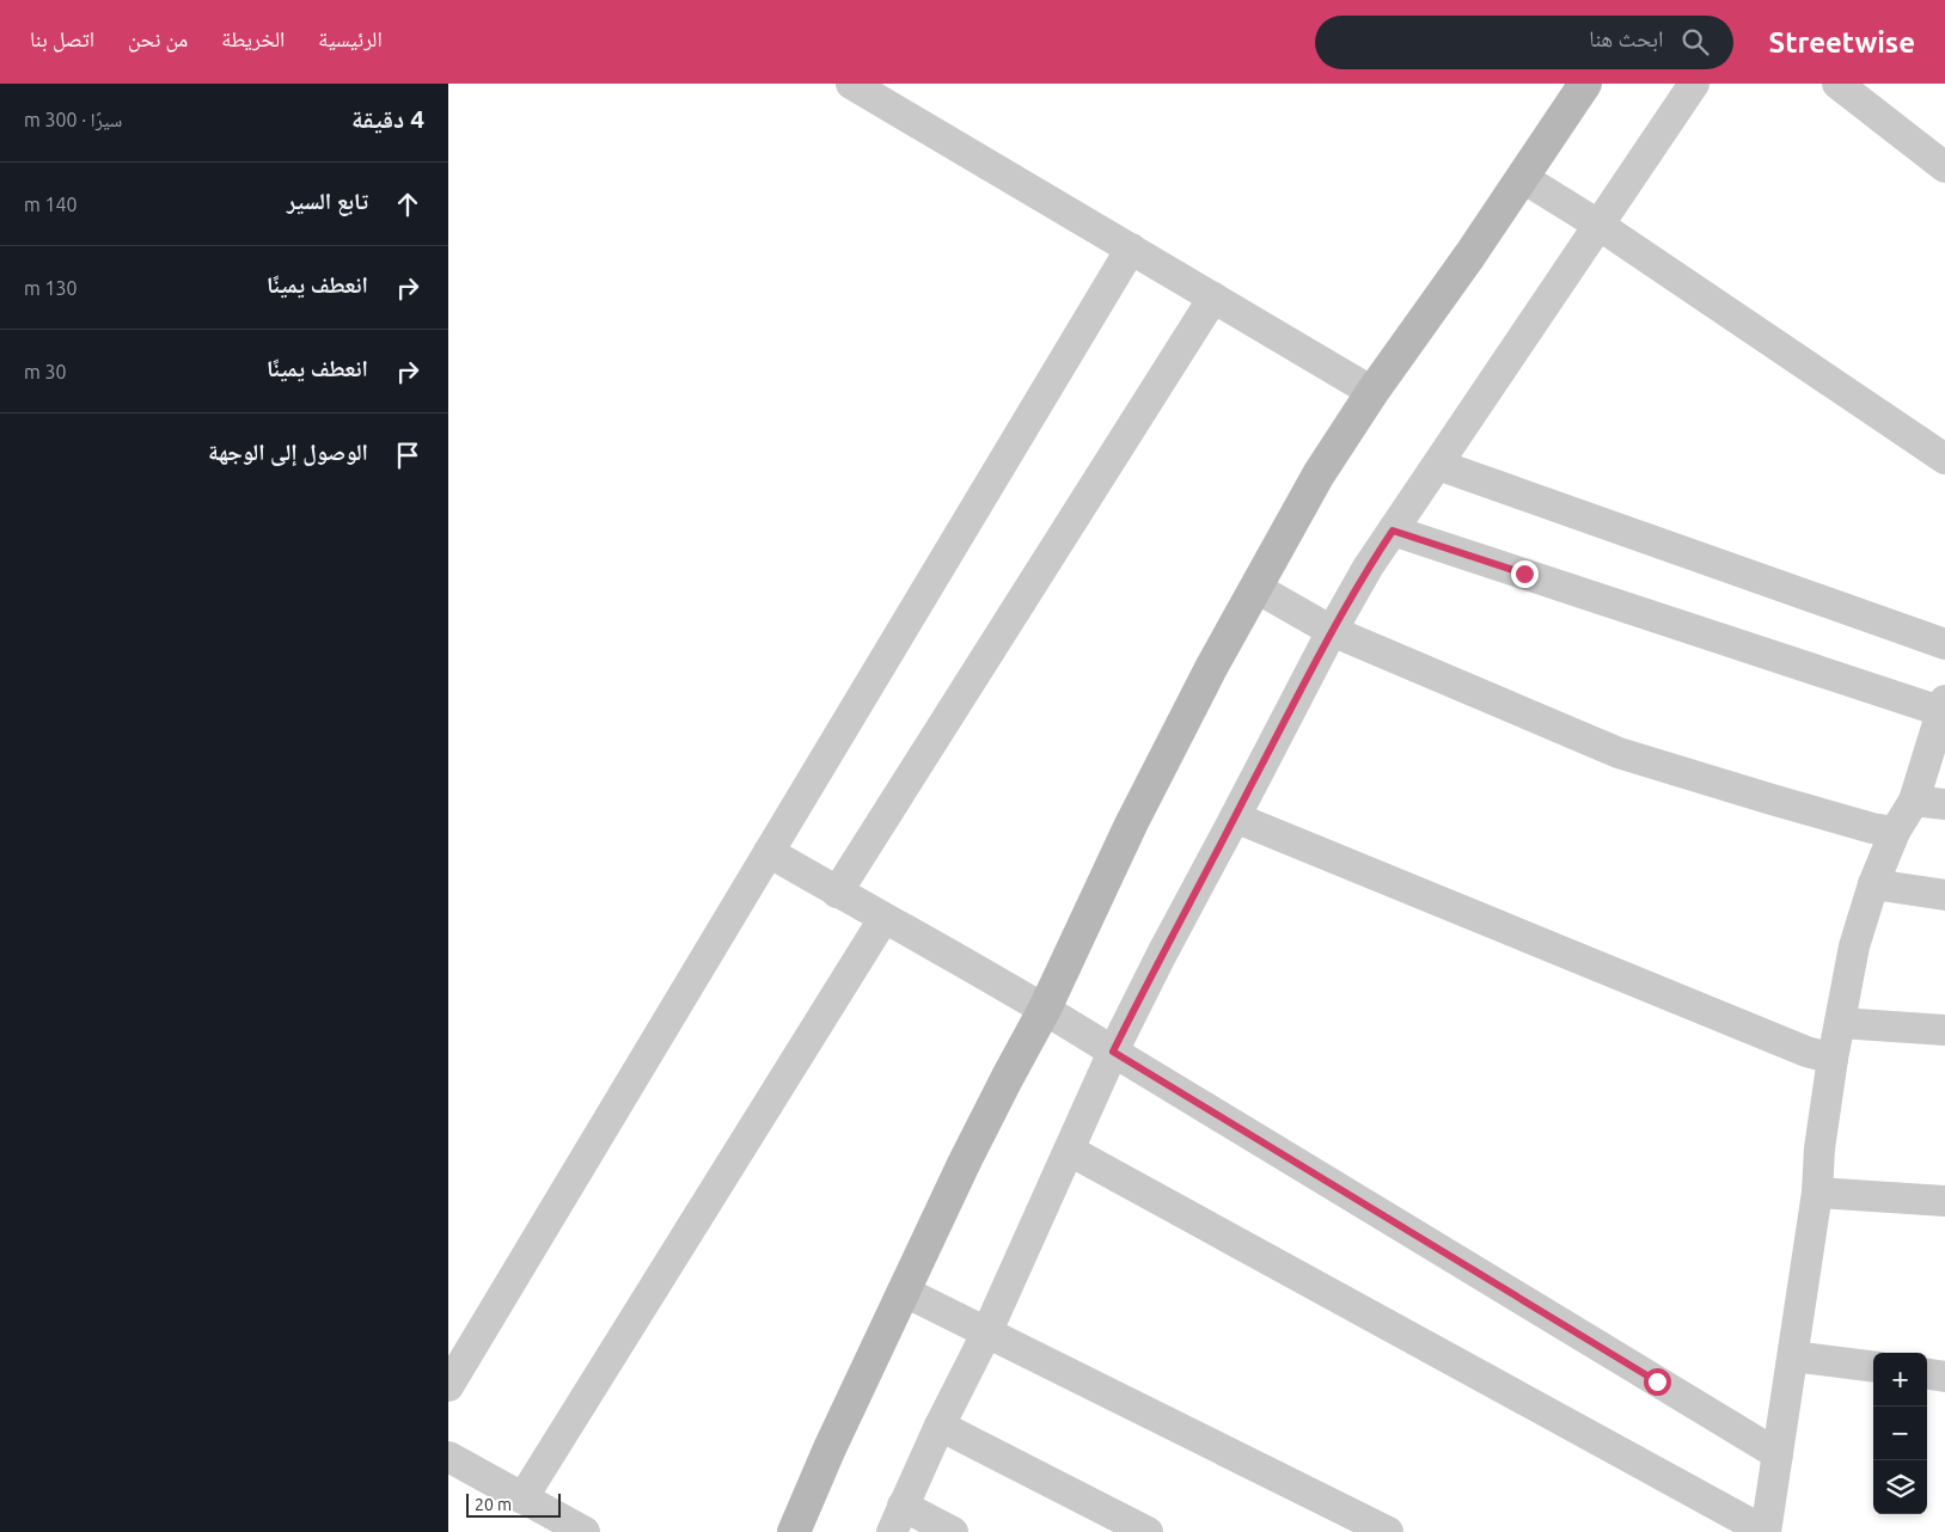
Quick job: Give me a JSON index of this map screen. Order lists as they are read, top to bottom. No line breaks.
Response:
{"scale_bar":"20 m","page":{"header":"Streetwise","search":"ابحث هنا","nav":["الرئيسية","الخريطة","من نحن","اتصل بنا"],"heading":["4 دقيقة","سيرًا · 300 m"],"list":[["تابع السير","140 m"],["انعطف يمينًا","130 m"],["انعطف يمينًا","30 m"],"الوصول إلى الوجهة"],"map_buttons":["+","−"],"scale":"20 m"}}
